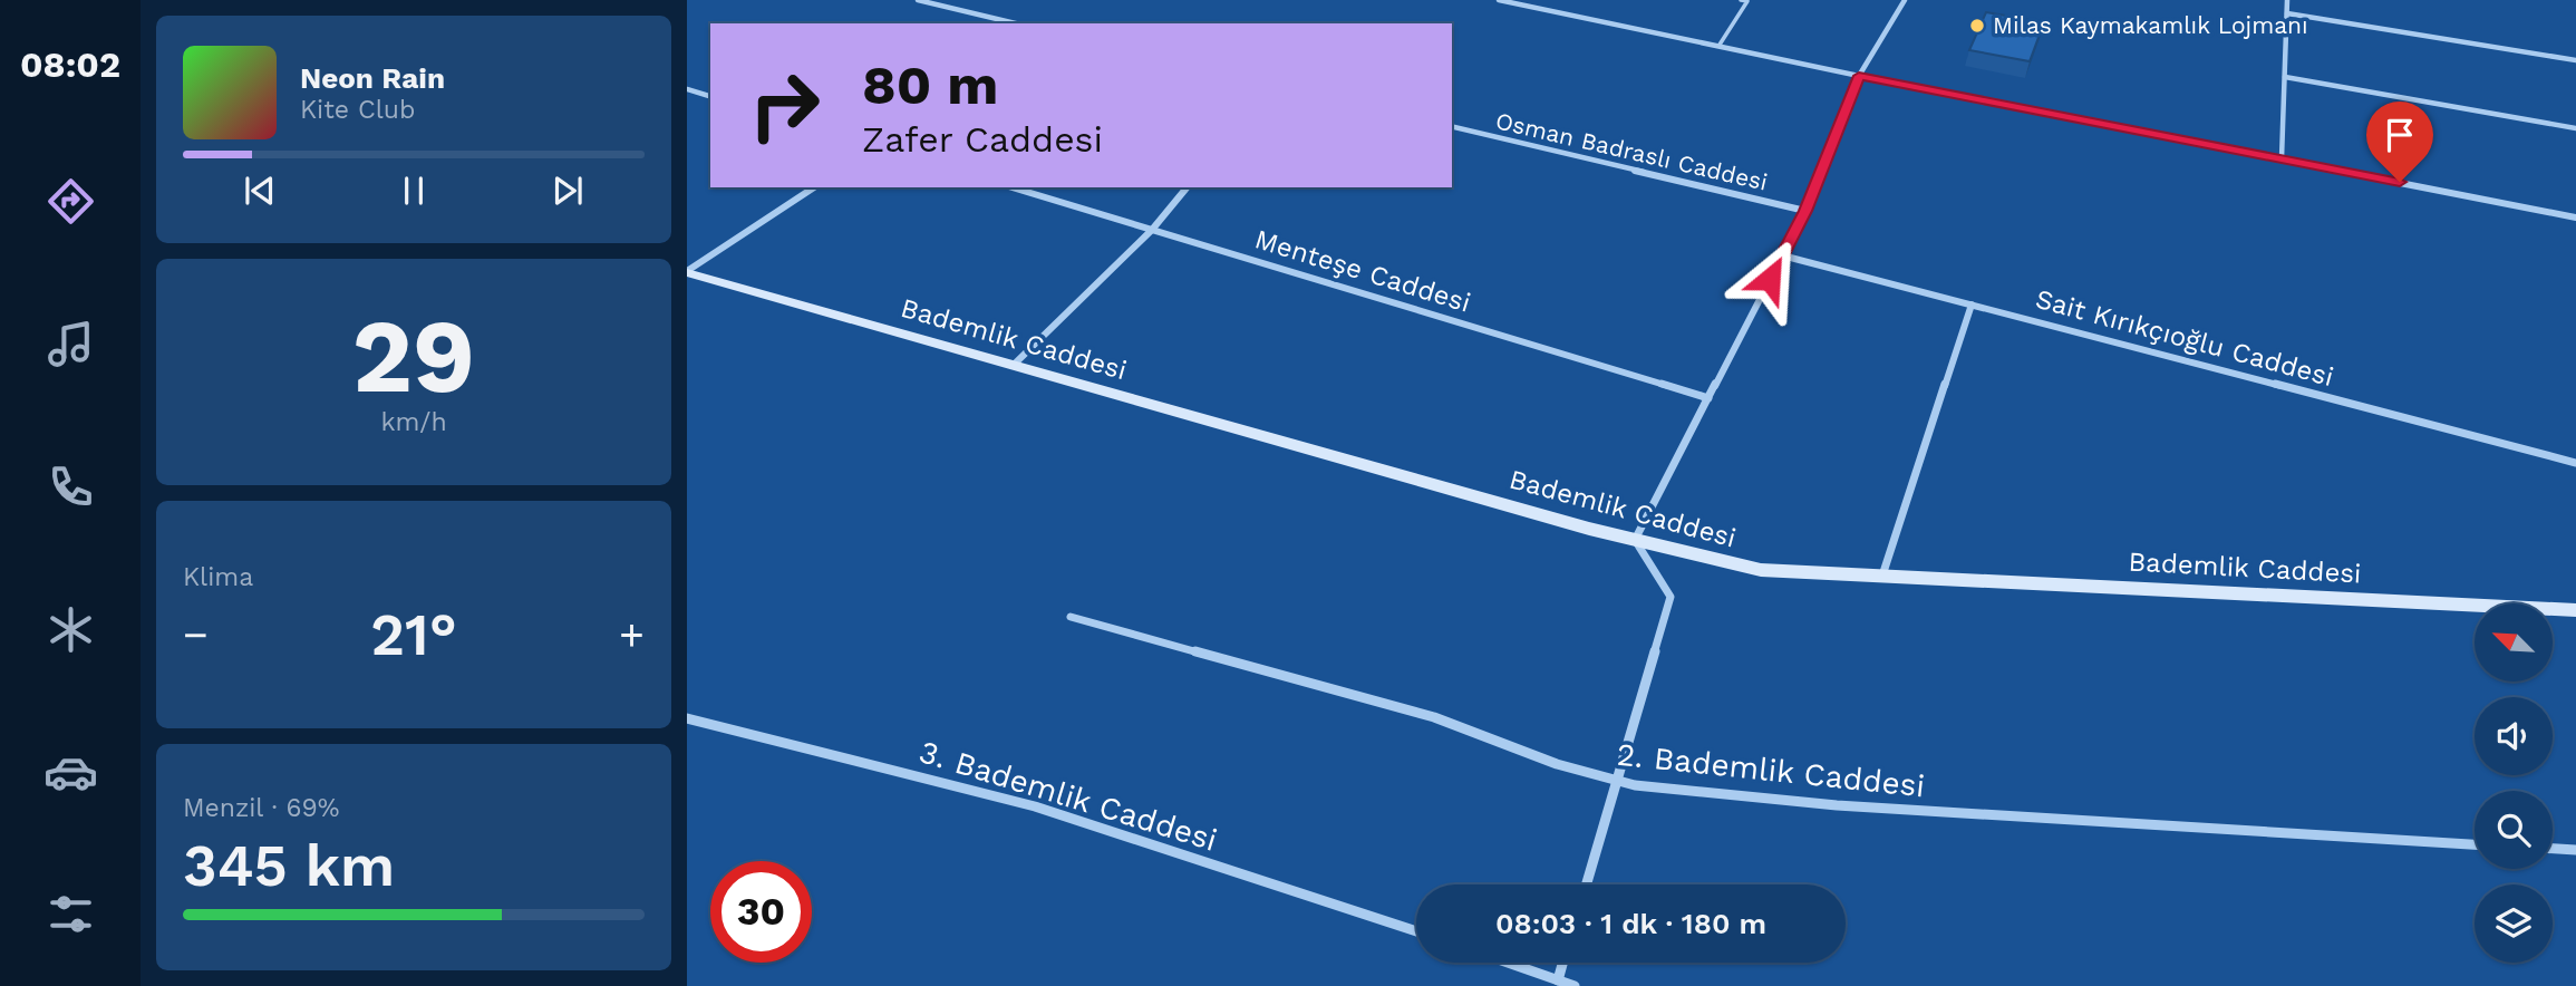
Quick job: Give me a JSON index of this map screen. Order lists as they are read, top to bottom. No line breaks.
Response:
{"streets":{"street":["Osman Badraslı Caddesi","Menteşe Caddesi","Sait Kırıkçıoğlu Caddesi","Bademlik Caddesi","2. Bademlik Caddesi","3. Bademlik Caddesi"]},"places":["Milas Kaymakamlık Lojmanı"],"north":"top left","page":{"tabs":"08:02","turn":["80 m","Zafer Caddesi"],"song":["Neon Rain","Kite Club"],"tile":[["29","km/h"],"Klima",["Menzil · 69%","345 km"]],"heat":["−","21°","+"],"limit":"30","trip":"08:03 · 1 dk · 180 m"}}
